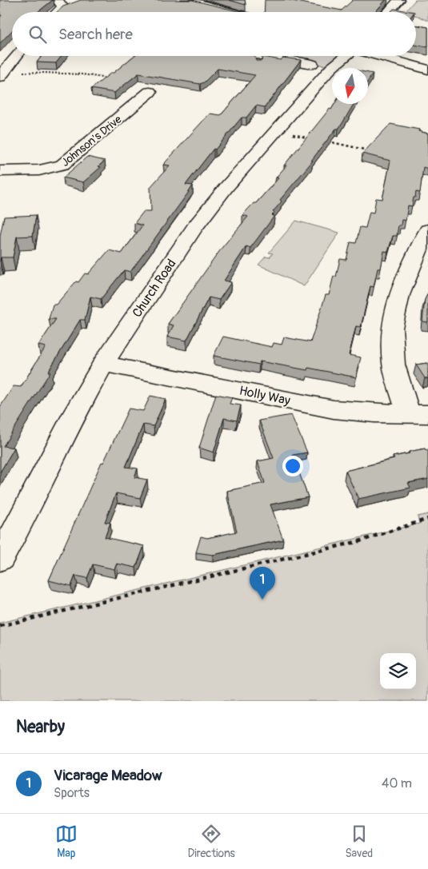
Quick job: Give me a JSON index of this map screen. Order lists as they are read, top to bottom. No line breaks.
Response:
{"streets":{"street":["Johnson's Drive","Church Road","Holly Way"]},"crossings":[["Church Road","Holly Way"]],"north":"bottom","page":{"search":"Search here","pins":"1","heading":"Nearby","list":[{"mark":"1","name":"Vicarage Meadow","note":"Sports","value":"40 m"}],"nav":["Map","Directions","Saved"]}}
